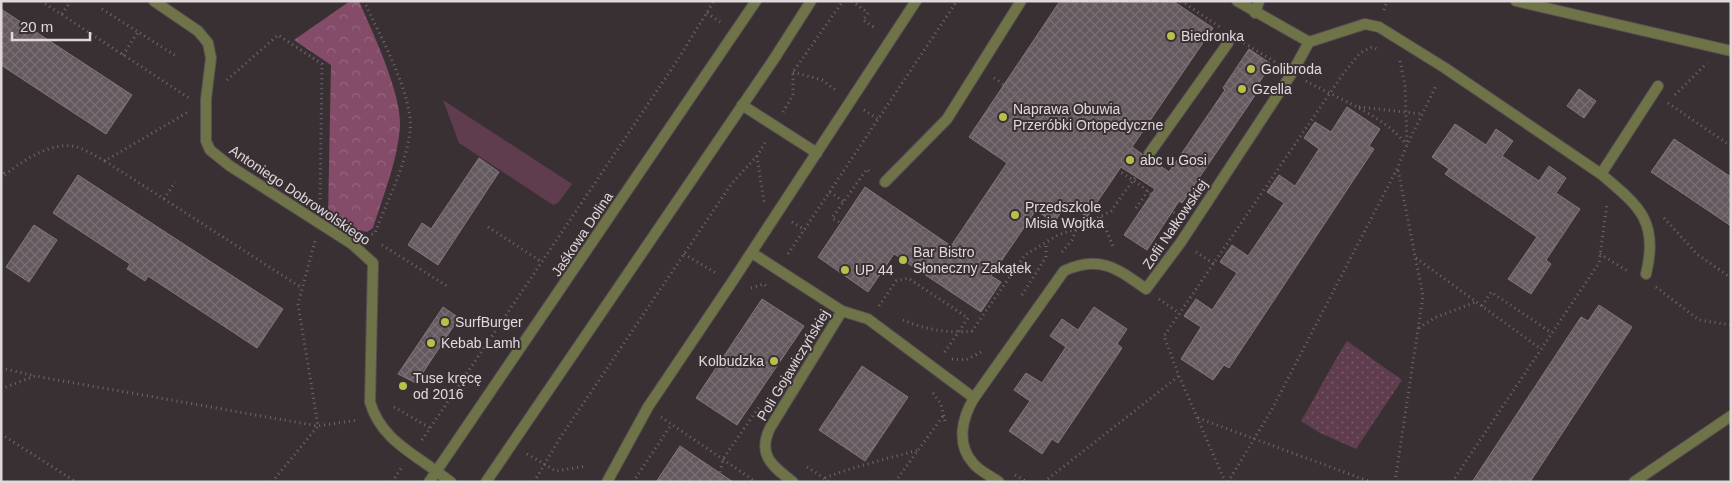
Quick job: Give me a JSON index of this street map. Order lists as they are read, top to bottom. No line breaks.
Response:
{"streets":{"street":["Antoniego Dobrowolskiego","Zofii Nałkowskiej","Jaśkowa Dolina","Poli Gojawiczyńskiej"]},"crossings":[["Antoniego Dobrowolskiego","Jaśkowa Dolina"],["Zofii Nałkowskiej","Poli Gojawiczyńskiej"]],"places":["Biedronka","Golibroda","Gzella","Naprawa Obuwia Przeróbki Ortopedyczne","abc u Gosi","Przedszkole Misia Wojtka","Bar Bistro Słoneczny Zakątek","UP 44","SurfBurger","Kebab Lamh","Kolbudzka","Tuse kręcę od 2016"],"scale_bar":"20 m"}
